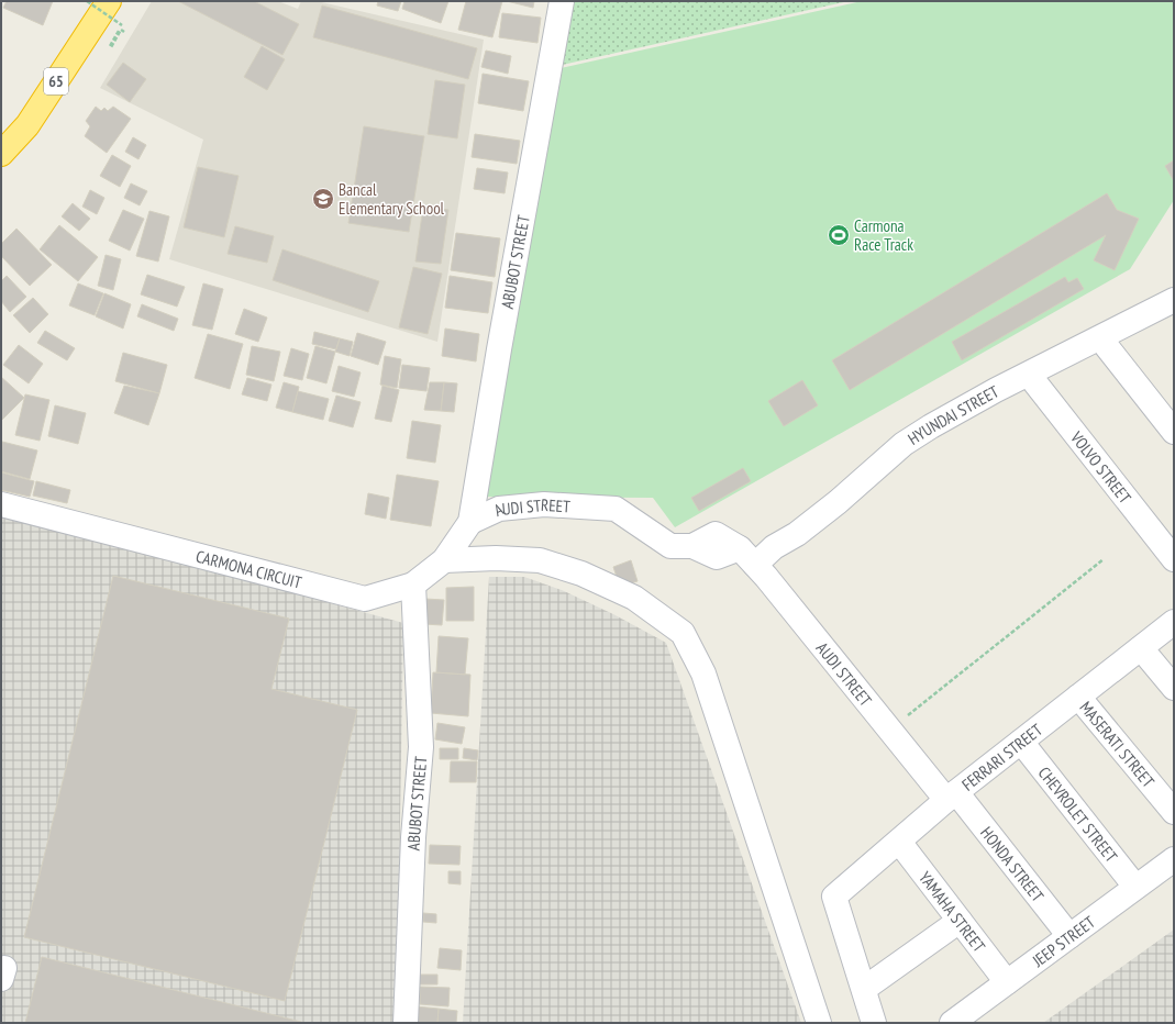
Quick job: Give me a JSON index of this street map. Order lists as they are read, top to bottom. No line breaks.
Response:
{"streets":{"highway":["65"],"street":["ABUBOT STREET","HYUNDAI STREET","VOLVO STREET","AUDI STREET","CARMONA CIRCUIT","MASERATI STREET","FERRARI STREET","CHEVROLET STREET","HONDA STREET","YAMAHA STREET","JEEP STREET"]},"crossings":[["ABUBOT STREET","AUDI STREET"],["ABUBOT STREET","CARMONA CIRCUIT"],["HYUNDAI STREET","VOLVO STREET"],["HYUNDAI STREET","AUDI STREET"],["AUDI STREET","CARMONA CIRCUIT"],["AUDI STREET","FERRARI STREET"],["AUDI STREET","HONDA STREET"],["MASERATI STREET","FERRARI STREET"],["FERRARI STREET","CHEVROLET STREET"],["FERRARI STREET","HONDA STREET"],["FERRARI STREET","YAMAHA STREET"],["CHEVROLET STREET","JEEP STREET"],["HONDA STREET","JEEP STREET"],["YAMAHA STREET","JEEP STREET"]],"places":{"school or university":["Bancal Elementary School"],"sports":["Carmona Race Track"]}}
